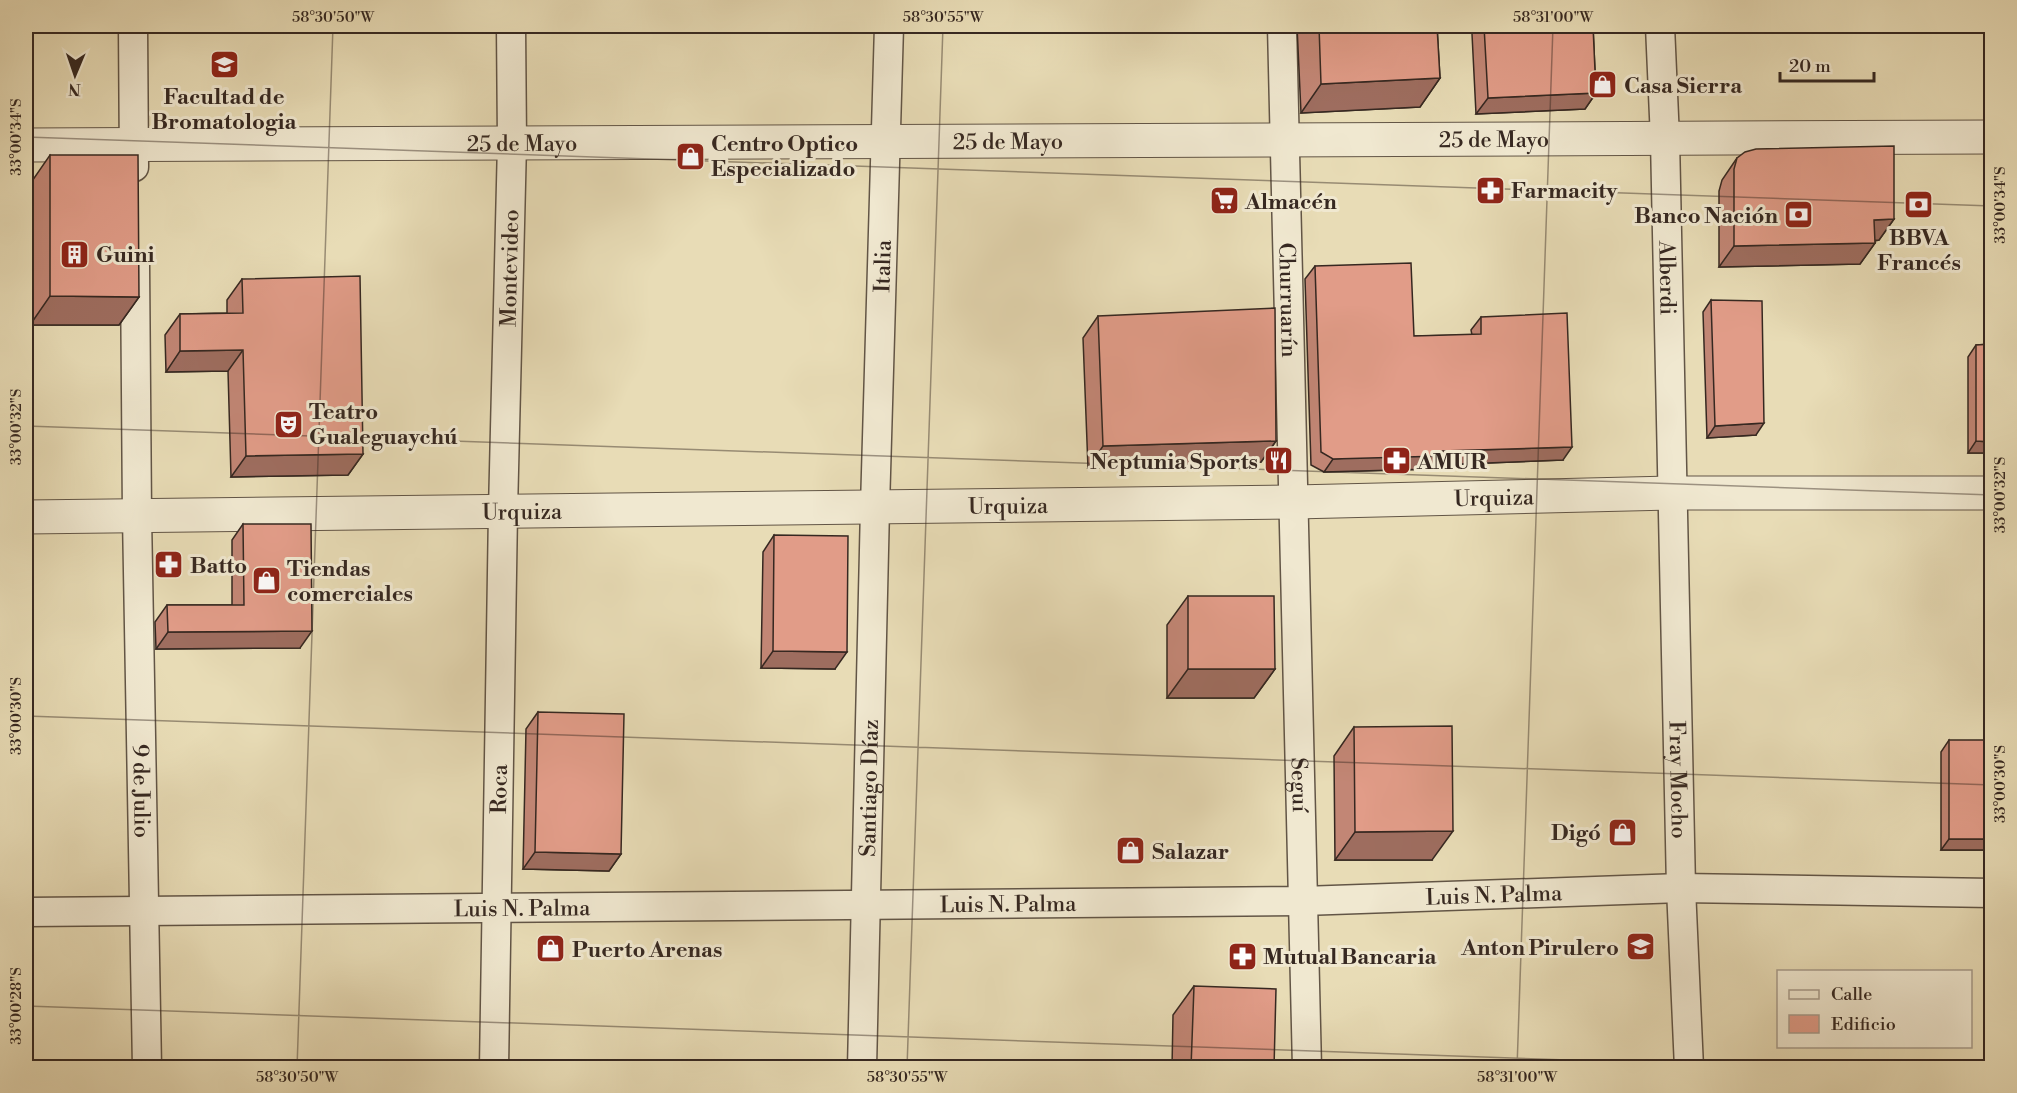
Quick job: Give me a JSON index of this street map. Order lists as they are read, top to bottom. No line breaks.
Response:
{"streets":{"street":["25 de Mayo","Italia","Montevideo","Alberdi","Churruarín","Urquiza","Fray Mocho","Seguí","Santiago Díaz","Roca","9 de Julio","Luis N. Palma"]},"crossings":[["25 de Mayo","Italia"],["25 de Mayo","Montevideo"],["25 de Mayo","Alberdi"],["25 de Mayo","Churruarín"],["Italia","Urquiza"],["Italia","Santiago Díaz"],["Montevideo","Urquiza"],["Montevideo","Roca"],["Alberdi","Urquiza"],["Alberdi","Fray Mocho"],["Churruarín","Urquiza"],["Churruarín","Seguí"],["Urquiza","Fray Mocho"],["Urquiza","Seguí"],["Urquiza","Santiago Díaz"],["Urquiza","Roca"],["Urquiza","9 de Julio"],["Fray Mocho","Luis N. Palma"],["Seguí","Luis N. Palma"],["Santiago Díaz","Luis N. Palma"],["Roca","Luis N. Palma"],["9 de Julio","Luis N. Palma"]],"places":{"school or university":["Facultad de Bromatologia","Anton Pirulero"],"shop":["Casa Sierra","Centro Optico Especializado","Tiendas comerciales","Digó","Salazar","Puerto Arenas"],"pharmacy":["Farmacity","AMUR","Batto","Mutual Bancaria"],"supermarket":["Almacén"],"bank":["BBVA Francés","Banco Nación"],"building":["Guini"],"theatre":["Teatro Gualeguaychú"],"restaurant":["Neptunia Sports"]},"legend":["Calle","Edificio"],"scale_bar":"20 m","north":"bottom","coordinates":["58°30'50\"W","58°30'55\"W","58°31'00\"W","33°00'34\"S","33°00'32\"S","33°00'30\"S","33°00'28\"S"]}
